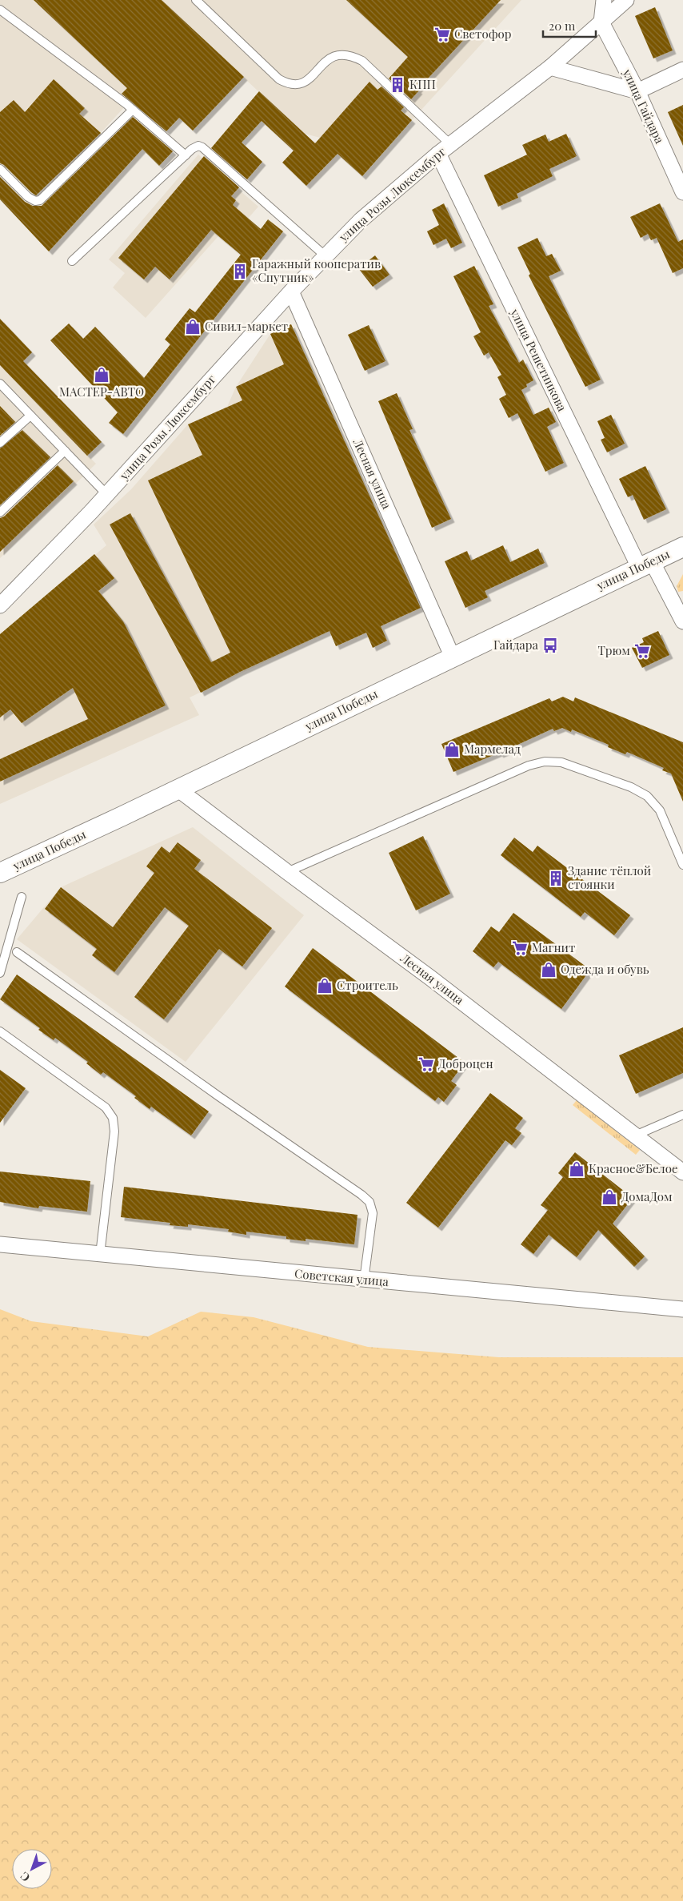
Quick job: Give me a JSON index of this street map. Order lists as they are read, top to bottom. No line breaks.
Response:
{"streets":{"street":["улица Гайдара","улица Розы Люксембург","улица Решетникова","Лесная улица","улица Победы","Советская улица"]},"crossings":[["улица Гайдара","улица Розы Люксембург"],["улица Розы Люксембург","улица Решетникова"],["улица Розы Люксембург","Лесная улица"],["улица Решетникова","улица Победы"],["Лесная улица","улица Победы"]],"places":{"supermarket":["Светофор","Трюм","Магнит","Доброцен"],"building":["КПП","Гаражный кооператив «Спутник»","Здание тёплой стоянки"],"shop":["Сивил-маркет","МАСТЕР-АВТО","Мармелад","Одежда и обувь","Строитель","Красное&Белое","ДомаДом"],"bus stop":["Гайдара"]},"scale_bar":"20 m","north":"bottom left"}
